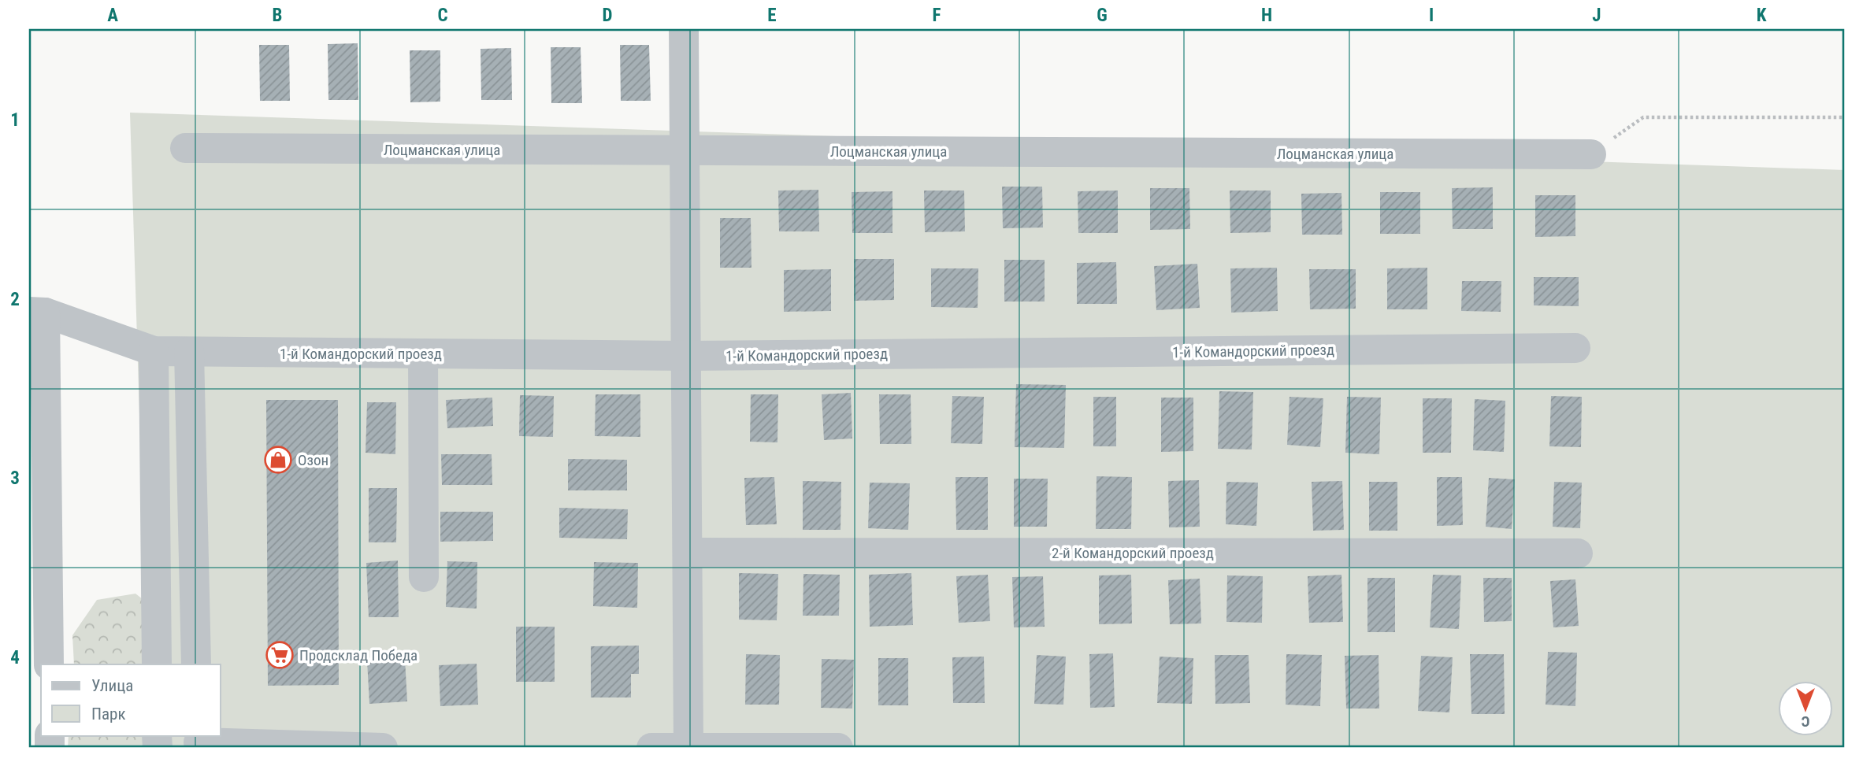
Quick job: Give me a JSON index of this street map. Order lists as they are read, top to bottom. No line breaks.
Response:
{"streets":{"street":["Лоцманская улица","1-й Командорский проезд","2-й Командорский проезд"]},"places":{"shop":["Озон"],"supermarket":["Продсклад Победа"]},"legend":["Улица","Парк"],"north":"bottom","grid":{"columns":["A","B","C","D","E","F","G","H","I","J","K"],"rows":["1","2","3","4"]}}
